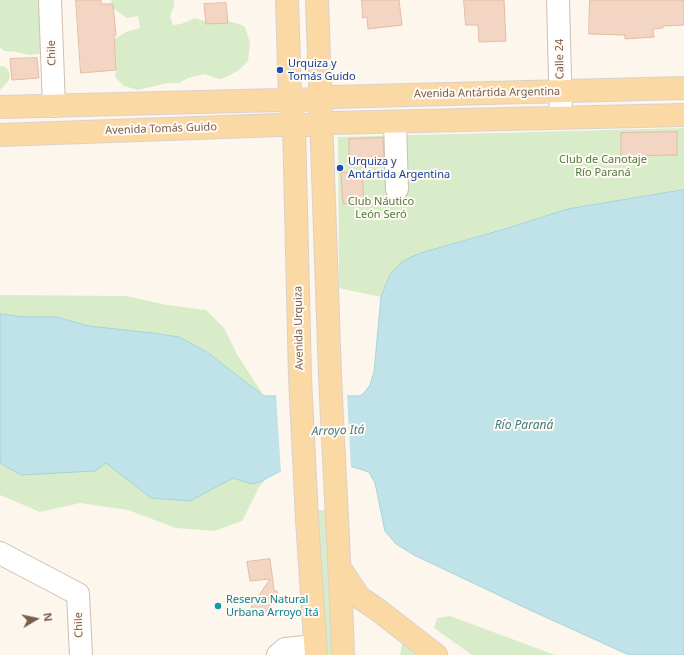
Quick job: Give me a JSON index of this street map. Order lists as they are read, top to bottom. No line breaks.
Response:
{"streets":{"main road":["Avenida Antártida Argentina","Avenida Tomás Guido","Avenida Urquiza"],"street":["Chile","Calle 24"]},"crossings":[["Calle 24","Avenida Antártida Argentina"],["Avenida Antártida Argentina","Avenida Urquiza"],["Avenida Tomás Guido","Avenida Urquiza"]],"water":["Río Paraná","Arroyo Itá"],"parks":["Club de Canotaje Río Paraná","Club Náutico León Seró"],"places":["Urquiza y Tomás Guido","Urquiza y Antártida Argentina","Reserva Natural Urbana Arroyo Itá"],"north":"right"}
